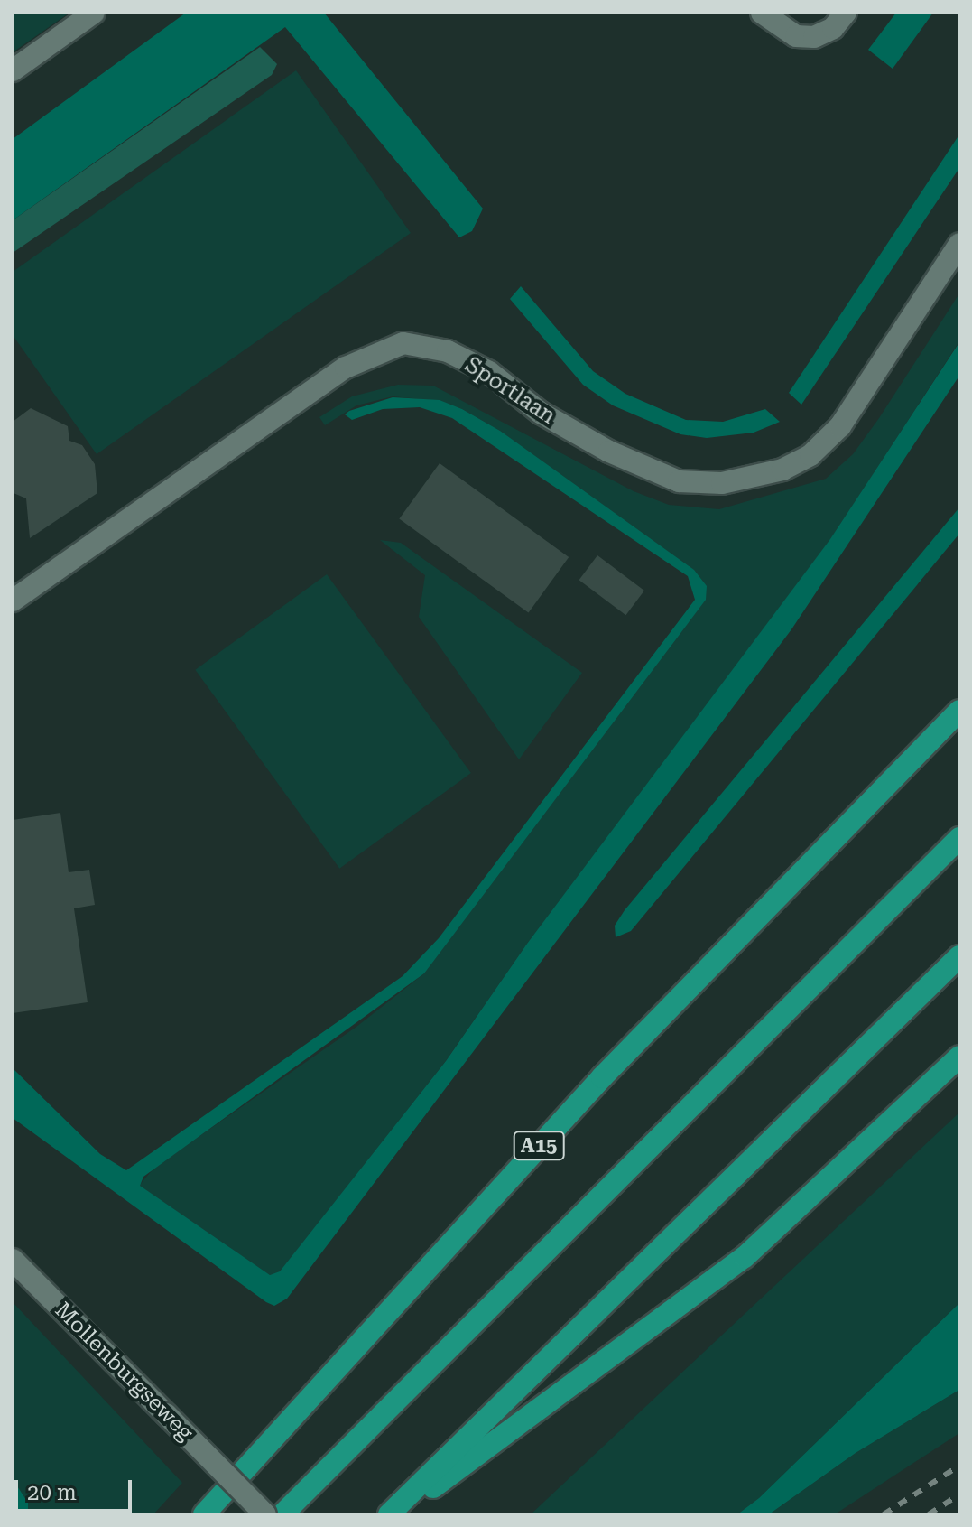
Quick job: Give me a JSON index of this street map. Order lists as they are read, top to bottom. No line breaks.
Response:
{"streets":{"highway":["A15"],"street":["Sportlaan","Mollenburgseweg"]},"scale_bar":"20 m"}
